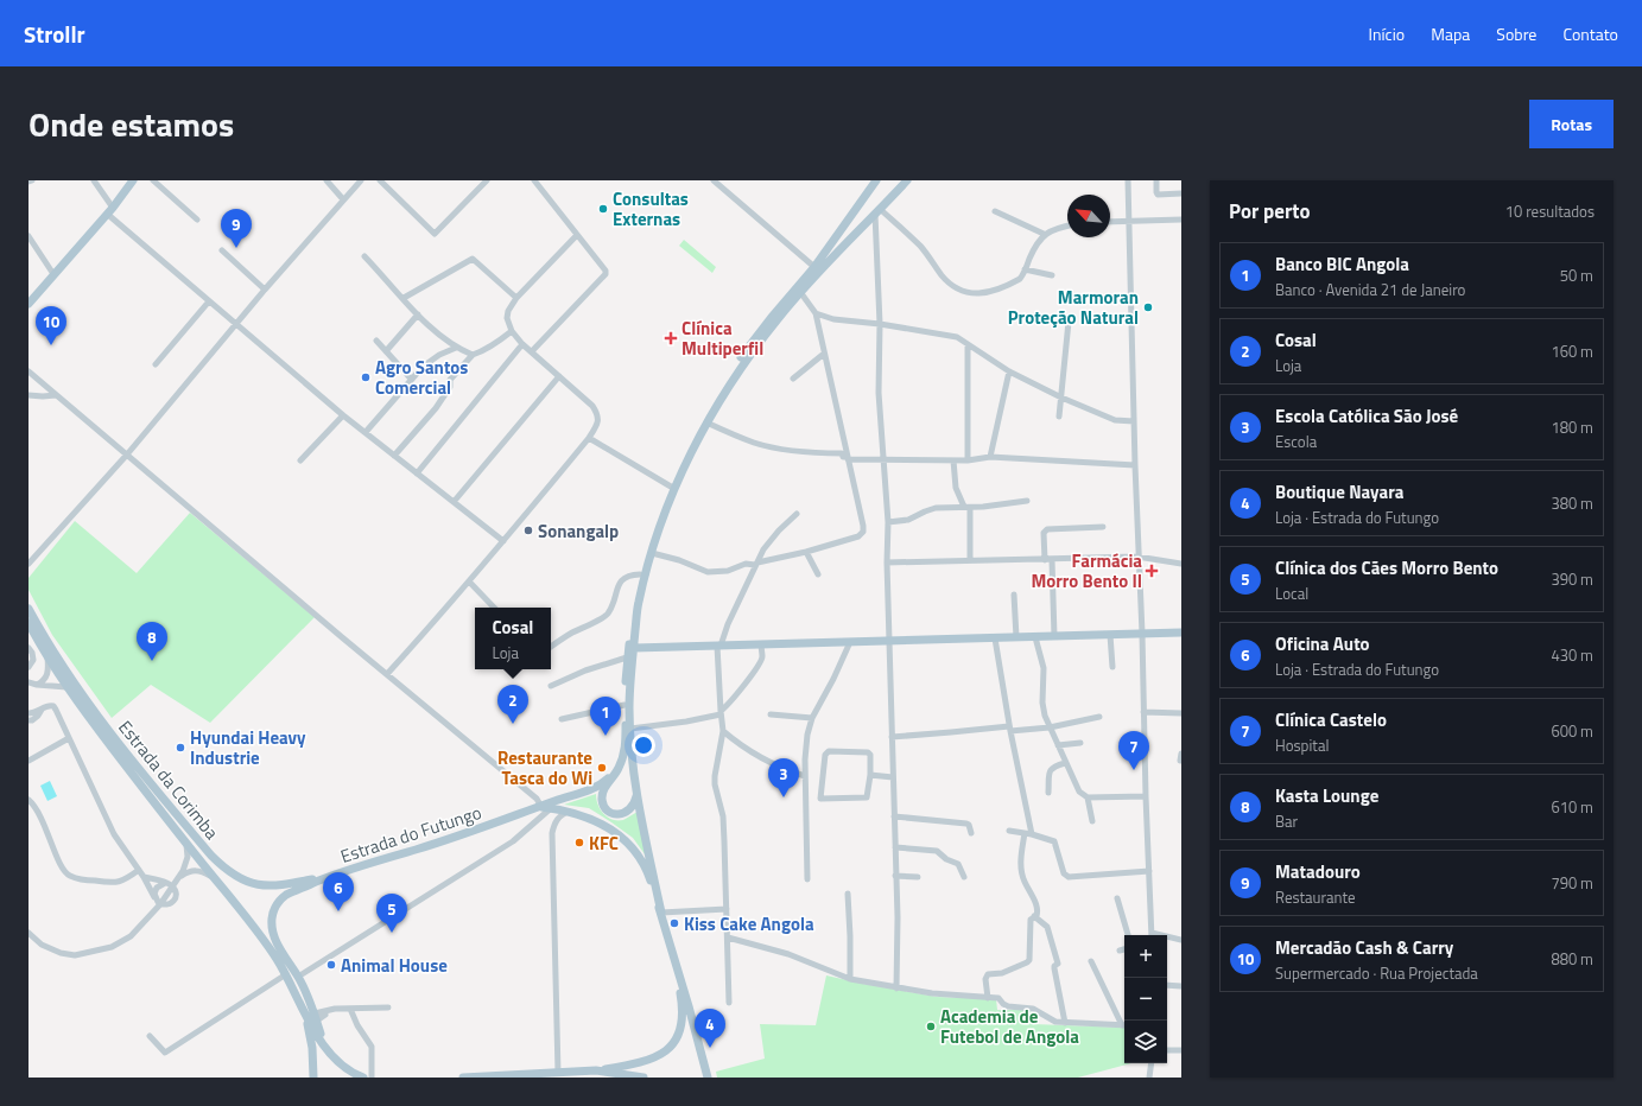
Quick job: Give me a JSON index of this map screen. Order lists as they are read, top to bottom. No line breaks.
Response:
{"streets":{"main road":["Estrada da Corimba","Estrada do Futungo"]},"crossings":[["Estrada da Corimba","Estrada do Futungo"]],"places":{"other":["Consultas Externas","Marmoran Proteção Natural","Agro Santos Comercial","Sonangalp","Hyundai Heavy Industrie","Restaurante Tasca do Wi","KFC","Kiss Cake Angola","Animal House","Academia de Futebol de Angola"],"health":["Clínica Multiperfil","Farmácia Morro Bento II"]},"north":"top left","page":{"header":"Strollr","nav":["Início","Mapa","Sobre","Contato"],"title":"Onde estamos","buttons":"Rotas","heading":["Por perto","10 resultados"],"pins":["9","10","8","2","1","7","3","6","5","4"],"list":[{"mark":"1","name":"Banco BIC Angola","note":"Banco · Avenida 21 de Janeiro","value":"50 m"},{"mark":"2","name":"Cosal","note":"Loja","value":"160 m"},{"mark":"3","name":"Escola Católica São José","note":"Escola","value":"180 m"},{"mark":"4","name":"Boutique Nayara","note":"Loja · Estrada do Futungo","value":"380 m"},{"mark":"5","name":"Clínica dos Cães Morro Bento","note":"Local","value":"390 m"},{"mark":"6","name":"Oficina Auto","note":"Loja · Estrada do Futungo","value":"430 m"},{"mark":"7","name":"Clínica Castelo","note":"Hospital","value":"600 m"},{"mark":"8","name":"Kasta Lounge","note":"Bar","value":"610 m"},{"mark":"9","name":"Matadouro","note":"Restaurante","value":"790 m"},{"mark":"10","name":"Mercadão Cash & Carry","note":"Supermercado · Rua Projectada","value":"880 m"}],"popup":["Cosal","Loja"],"map_buttons":["+","−"]}}
